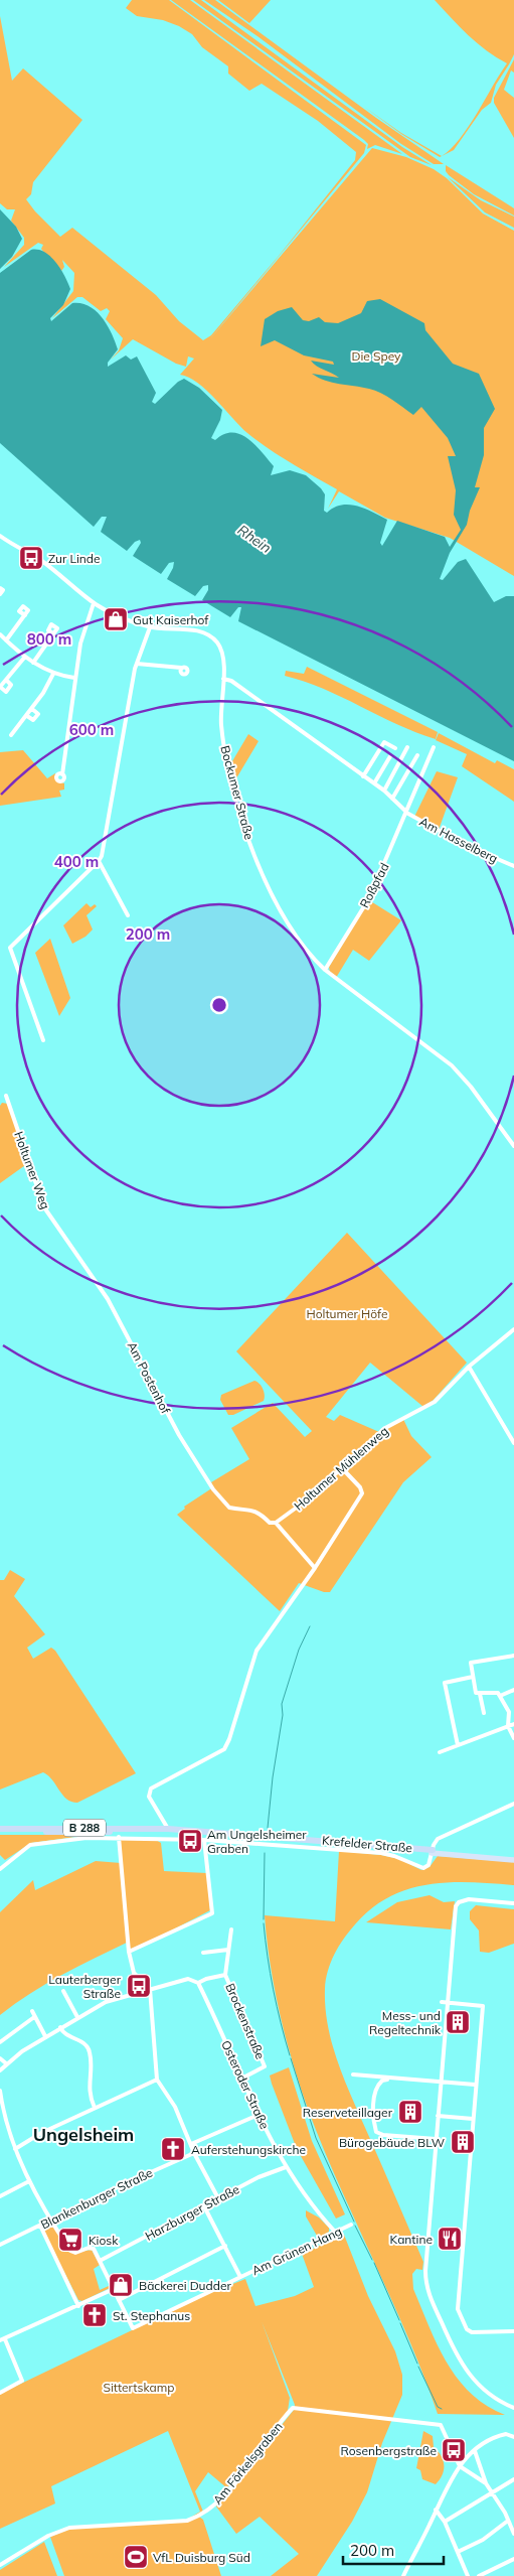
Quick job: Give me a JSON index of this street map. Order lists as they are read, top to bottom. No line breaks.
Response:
{"streets":{"highway":["B 288","Krefelder Straße"],"street":["Bockumer Straße","Am Hasselberg","Roßpfad","Holtumer Weg","Am Postenhof","Holtumer Mühlenweg","Brockenstraße","Osteroder Straße","Blankenburger Straße","Harzburger Straße","Am Grünen Hang","Am Förkelsgraben"]},"crossings":[["Bockumer Straße","Roßpfad"],["Am Hasselberg","Roßpfad"],["Holtumer Weg","Am Postenhof"],["Am Postenhof","Holtumer Mühlenweg"],["Brockenstraße","Osteroder Straße"],["Osteroder Straße","Harzburger Straße"],["Osteroder Straße","Am Grünen Hang"]],"districts":["Ungelsheim"],"water":["Rhein"],"parks":["Die Spey","Holtumer Höfe","Sittertskamp"],"places":{"bus stop":["Zur Linde","Am Ungelsheimer Graben","Lauterberger Straße","Rosenbergstraße"],"shop":["Gut Kaiserhof","Bäckerei Dudder"],"building":["Mess- und Regeltechnik","Reserveteillager","Bürogebäude BLW"],"church":["Auferstehungskirche","St. Stephanus"],"restaurant":["Kantine"],"supermarket":["Kiosk"],"sports":["VfL Duisburg Süd"]},"scale_bar":"200 m","rings":["800 m","600 m","400 m","200 m"]}
